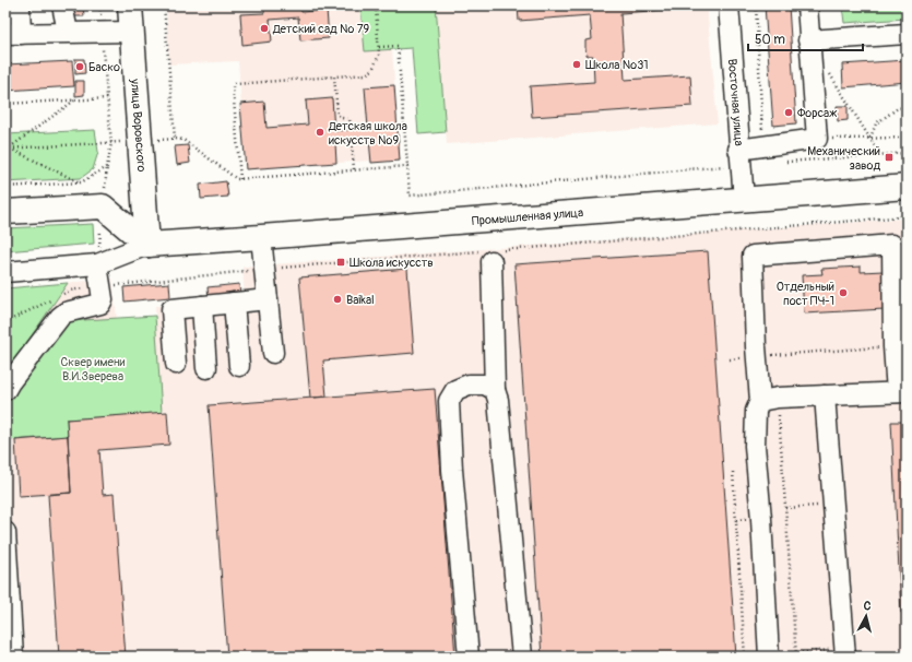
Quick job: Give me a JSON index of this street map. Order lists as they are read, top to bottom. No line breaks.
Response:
{"streets":{"main road":["улица Воровского","Промышленная улица"],"street":["Восточная улица"]},"crossings":[["Восточная улица","Промышленная улица"],["улица Воровского","Промышленная улица"]],"parks":["Сквер имени В.И.Зверева"],"places":{"other":["Детский сад № 79","Школа №31","Баско","Форсаж","Детская школа искусств №9","Отдельный пост ПЧ-1","Baikal"],"transit":["Механический завод","Школа искусств"]},"scale_bar":"50 m","north":"top"}
